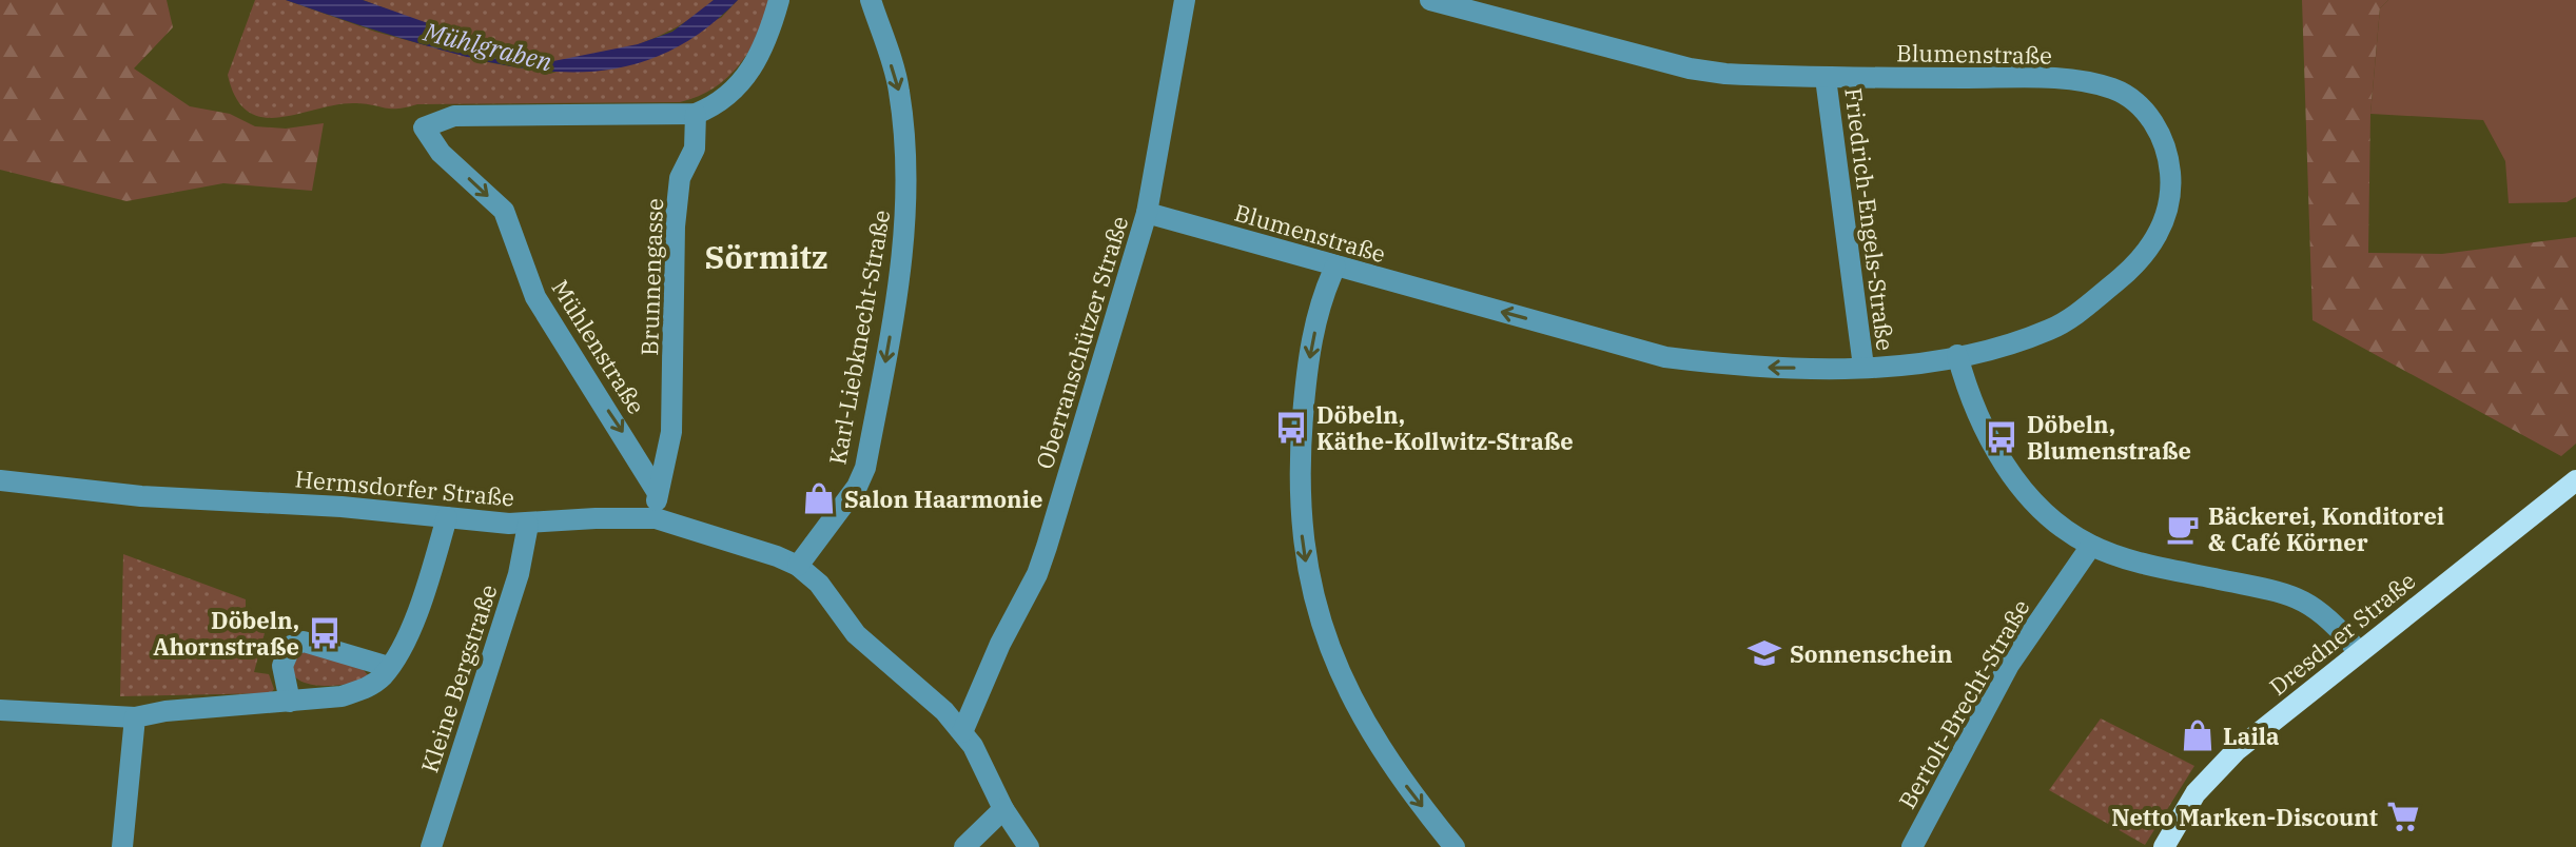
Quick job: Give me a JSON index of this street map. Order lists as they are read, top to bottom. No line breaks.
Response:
{"streets":{"main road":["Dresdner Straße"],"street":["Blumenstraße","Friedrich-Engels-Straße","Brunnengasse","Karl-Liebknecht-Straße","Oberranschützer Straße","Mühlenstraße","Hermsdorfer Straße","Kleine Bergstraße","Bertolt-Brecht-Straße"]},"crossings":[["Blumenstraße","Friedrich-Engels-Straße"],["Blumenstraße","Oberranschützer Straße"],["Brunnengasse","Mühlenstraße"],["Karl-Liebknecht-Straße","Hermsdorfer Straße"],["Hermsdorfer Straße","Kleine Bergstraße"]],"one_way":["Karl-Liebknecht-Straße"],"districts":["Sörmitz"],"water":["Mühlgraben"],"places":{"bus stop":["Döbeln, Käthe-Kollwitz-Straße","Döbeln, Blumenstraße","Döbeln, Ahornstraße"],"shop":["Salon Haarmonie","Laila"],"cafe":["Bäckerei, Konditorei & Café Körner"],"school or university":["Sonnenschein"],"supermarket":["Netto Marken-Discount"]}}
